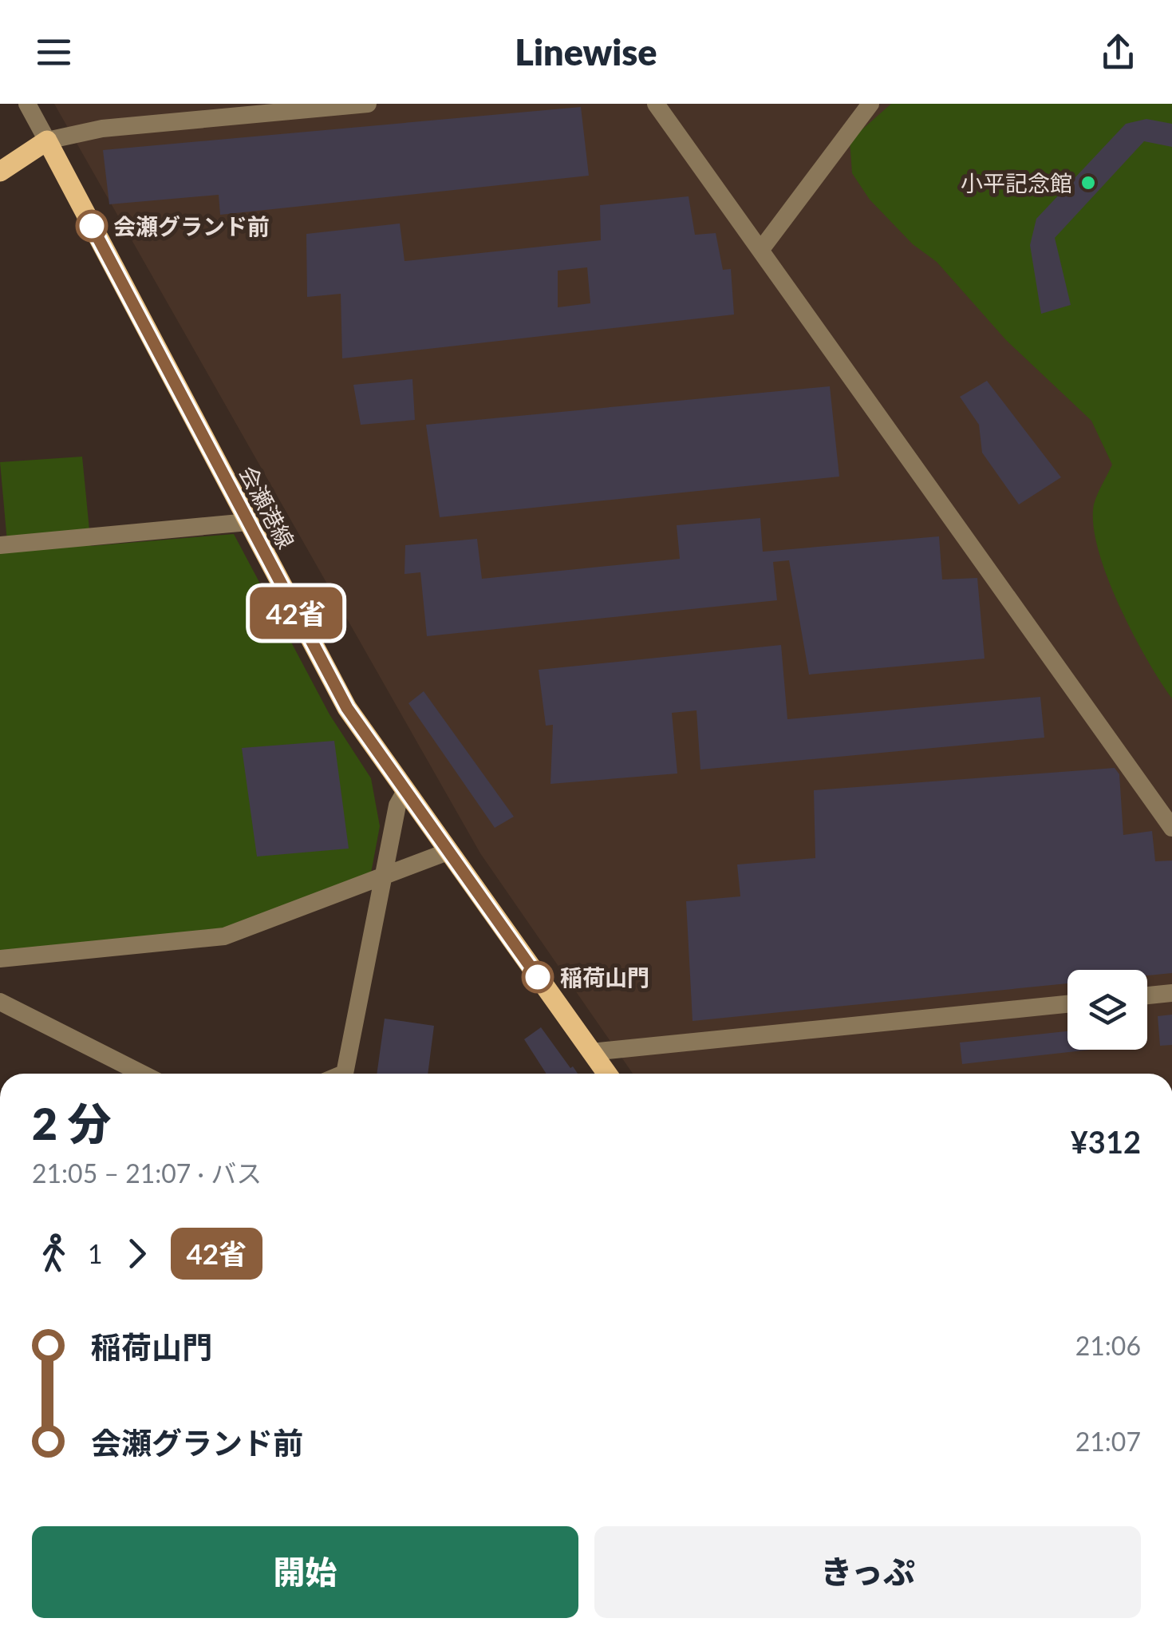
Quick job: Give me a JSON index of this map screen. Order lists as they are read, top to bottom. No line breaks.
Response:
{"streets":{"main road":["会瀬港線"]},"places":["小平記念館","会瀬グランド前","稲荷山門"],"lines":["bus line 42省"],"page":{"header":"Linewise","on_map":"42省","heading":["2 分","21:05 – 21:07 · バス","¥312"],"legs":["1","42省"],"list":[{"name":"稲荷山門","value":"21:06"},{"name":"会瀬グランド前","value":"21:07"}],"buttons":["開始","きっぷ"]}}
